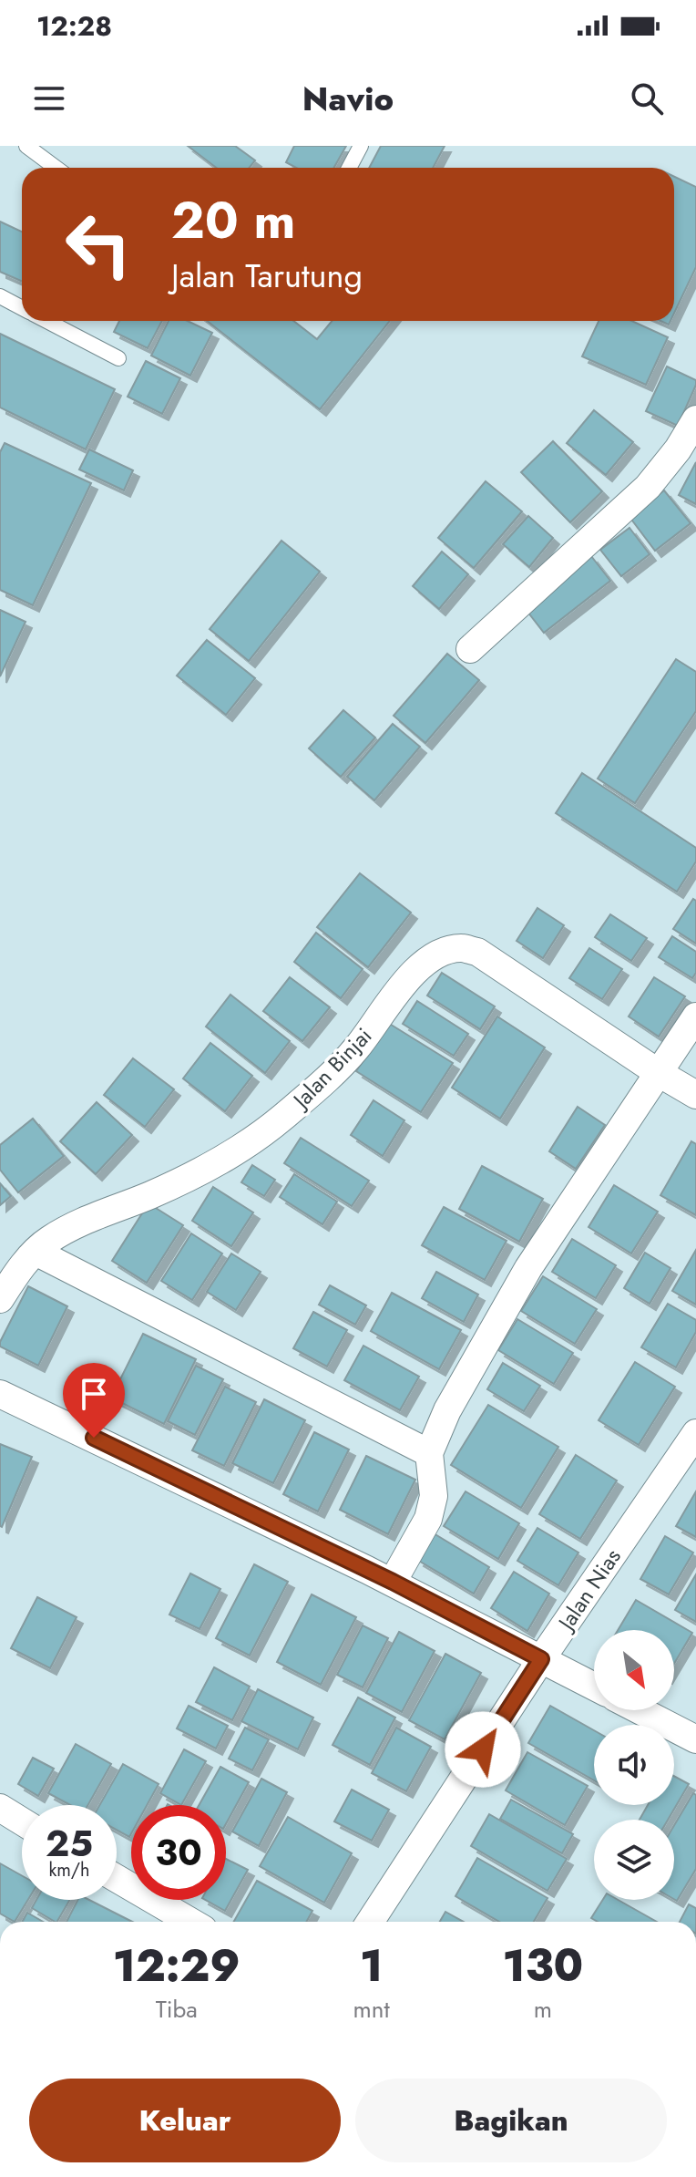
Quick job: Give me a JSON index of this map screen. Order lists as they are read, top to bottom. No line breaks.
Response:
{"streets":{"street":["Jalan Binjai","Jalan Nias"]},"north":"bottom right","page":{"status":"12:28","header":"Navio","turn":["20 m","Jalan Tarutung"],"speed":"25 km/h","limit":"30","eta":["12:29","Tiba","1","mnt","130","m"],"buttons":["Keluar","Bagikan"]}}
